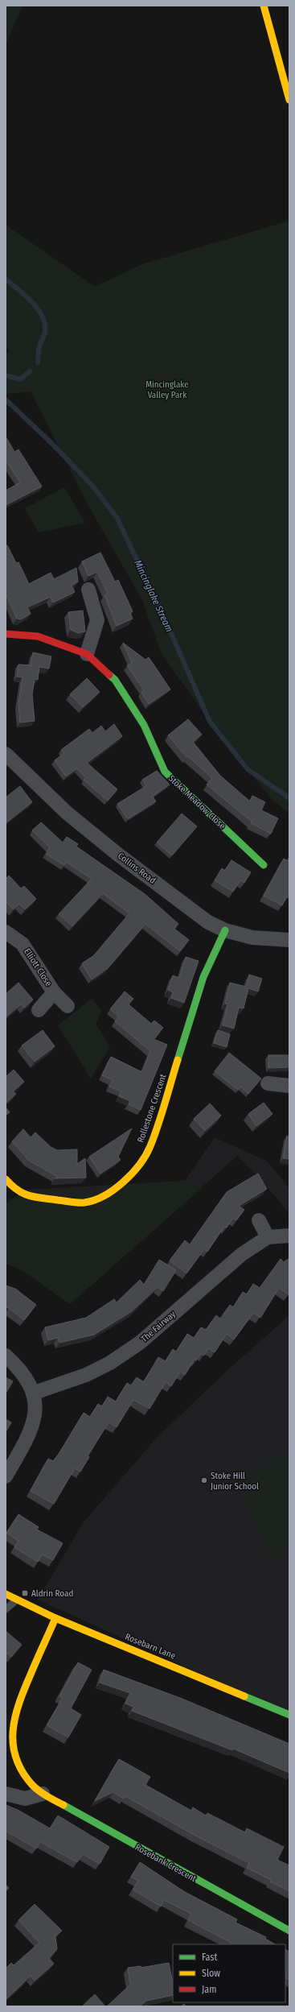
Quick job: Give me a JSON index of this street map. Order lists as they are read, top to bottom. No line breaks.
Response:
{"streets":{"street":["Stoke Meadow Close","Collins Road","Elliott Close","Rollestone Crescent","The Fairway","Rosebarn Lane","Rosebank Crescent"]},"crossings":[["Collins Road","Rollestone Crescent"],["Rosebarn Lane","Rosebank Crescent"]],"water":["Mincinglake Stream"],"parks":["Mincinglake Valley Park"],"places":{"other":["Stoke Hill Junior School"],"transit":["Aldrin Road"]},"legend":["Fast","Slow","Jam"]}
